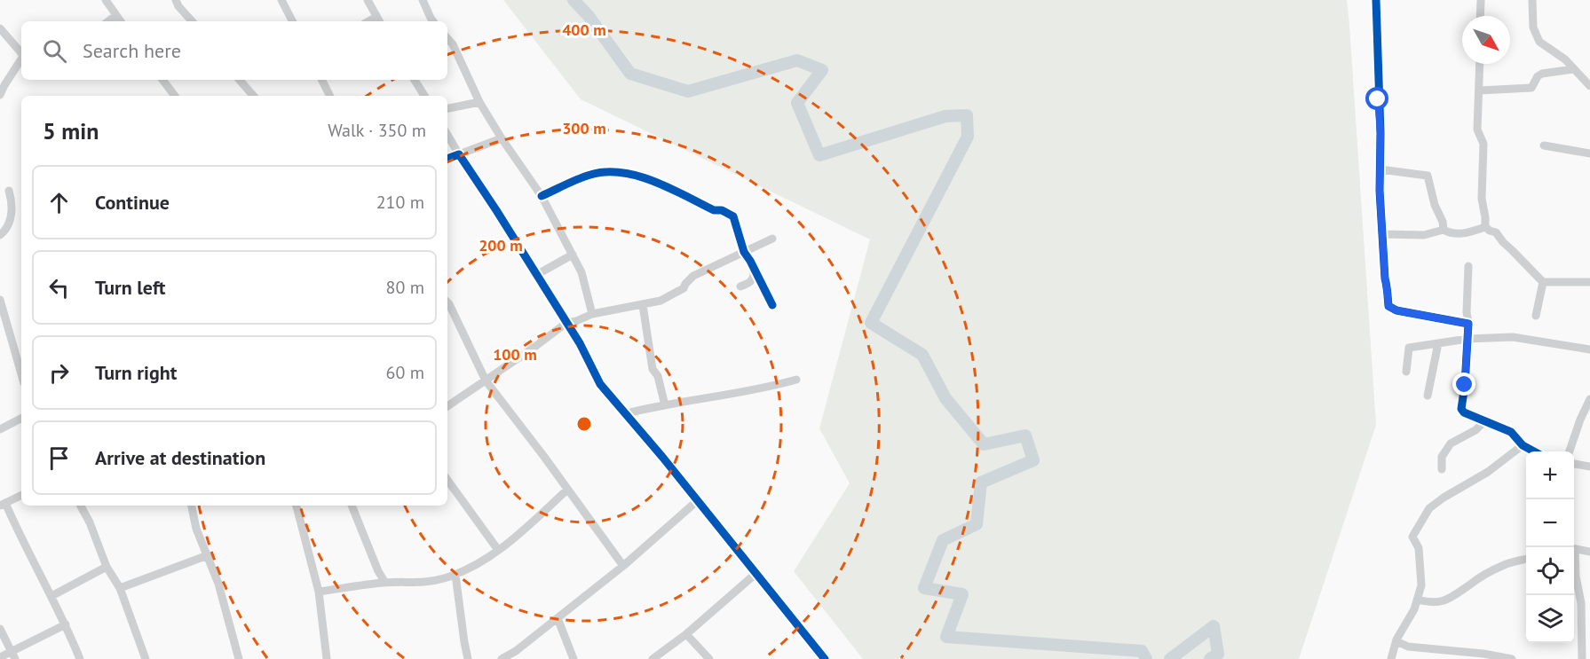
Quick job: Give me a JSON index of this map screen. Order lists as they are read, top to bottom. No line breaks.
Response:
{"north":"bottom right","page":{"search":"Search here","heading":["5 min","Walk · 350 m"],"list":[["Continue","210 m"],["Turn left","80 m"],["Turn right","60 m"],"Arrive at destination"],"map_buttons":["+","−"]},"rings":["400 m","300 m","200 m","100 m"]}
